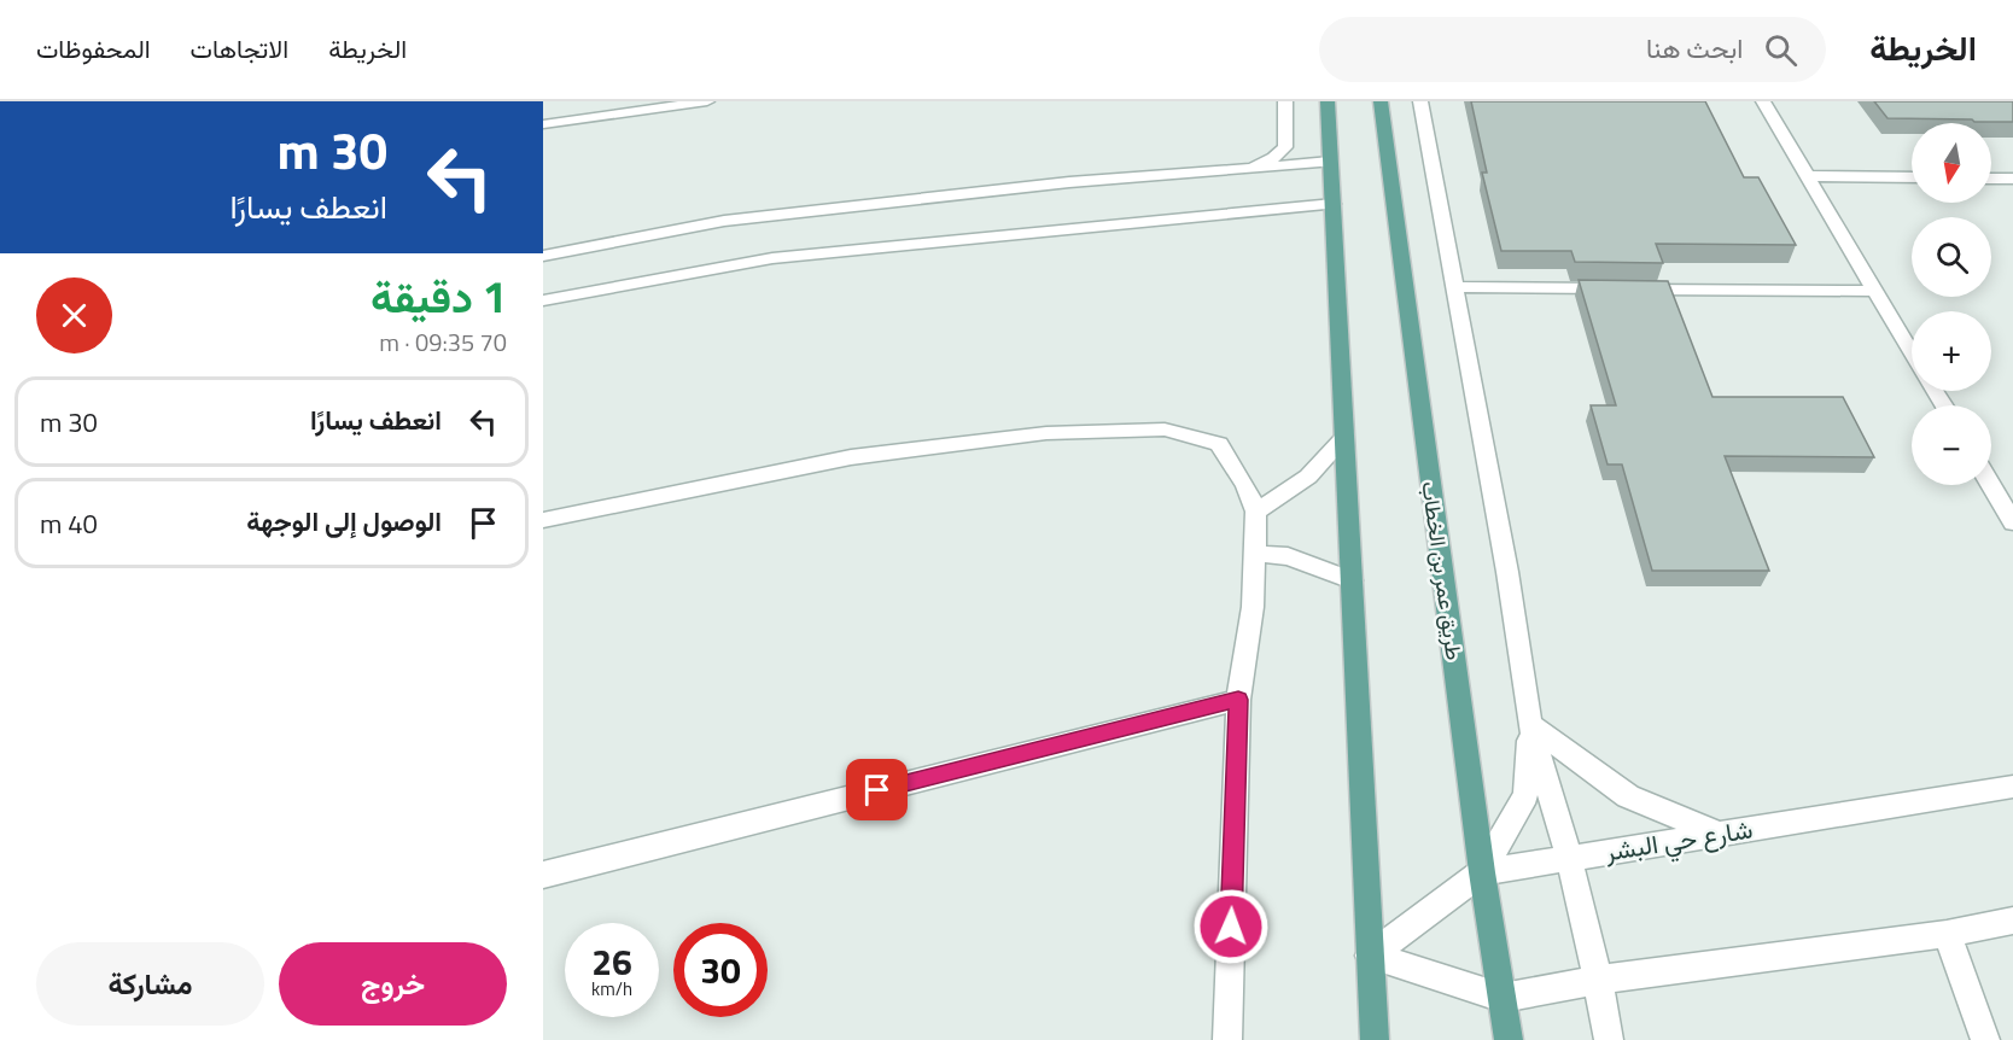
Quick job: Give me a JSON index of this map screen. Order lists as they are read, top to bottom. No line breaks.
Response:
{"streets":{"main road":["طريق عمر بن الخطاب"],"street":["شارع حي البشر"]},"crossings":[["طريق عمر بن الخطاب","شارع حي البشر"]],"north":"bottom","page":{"header":"الخريطة","search":"ابحث هنا","nav":["الخريطة","الاتجاهات","المحفوظات"],"turn":["30 m","انعطف يسارًا"],"map_buttons":["+","−"],"heading":["1 دقيقة","70 m · 09:35"],"list":[{"name":"انعطف يسارًا","value":"30 m"},{"name":"الوصول إلى الوجهة","value":"40 m"}],"speed":"26 km/h","limit":"30","buttons":["خروج","مشاركة"]}}
